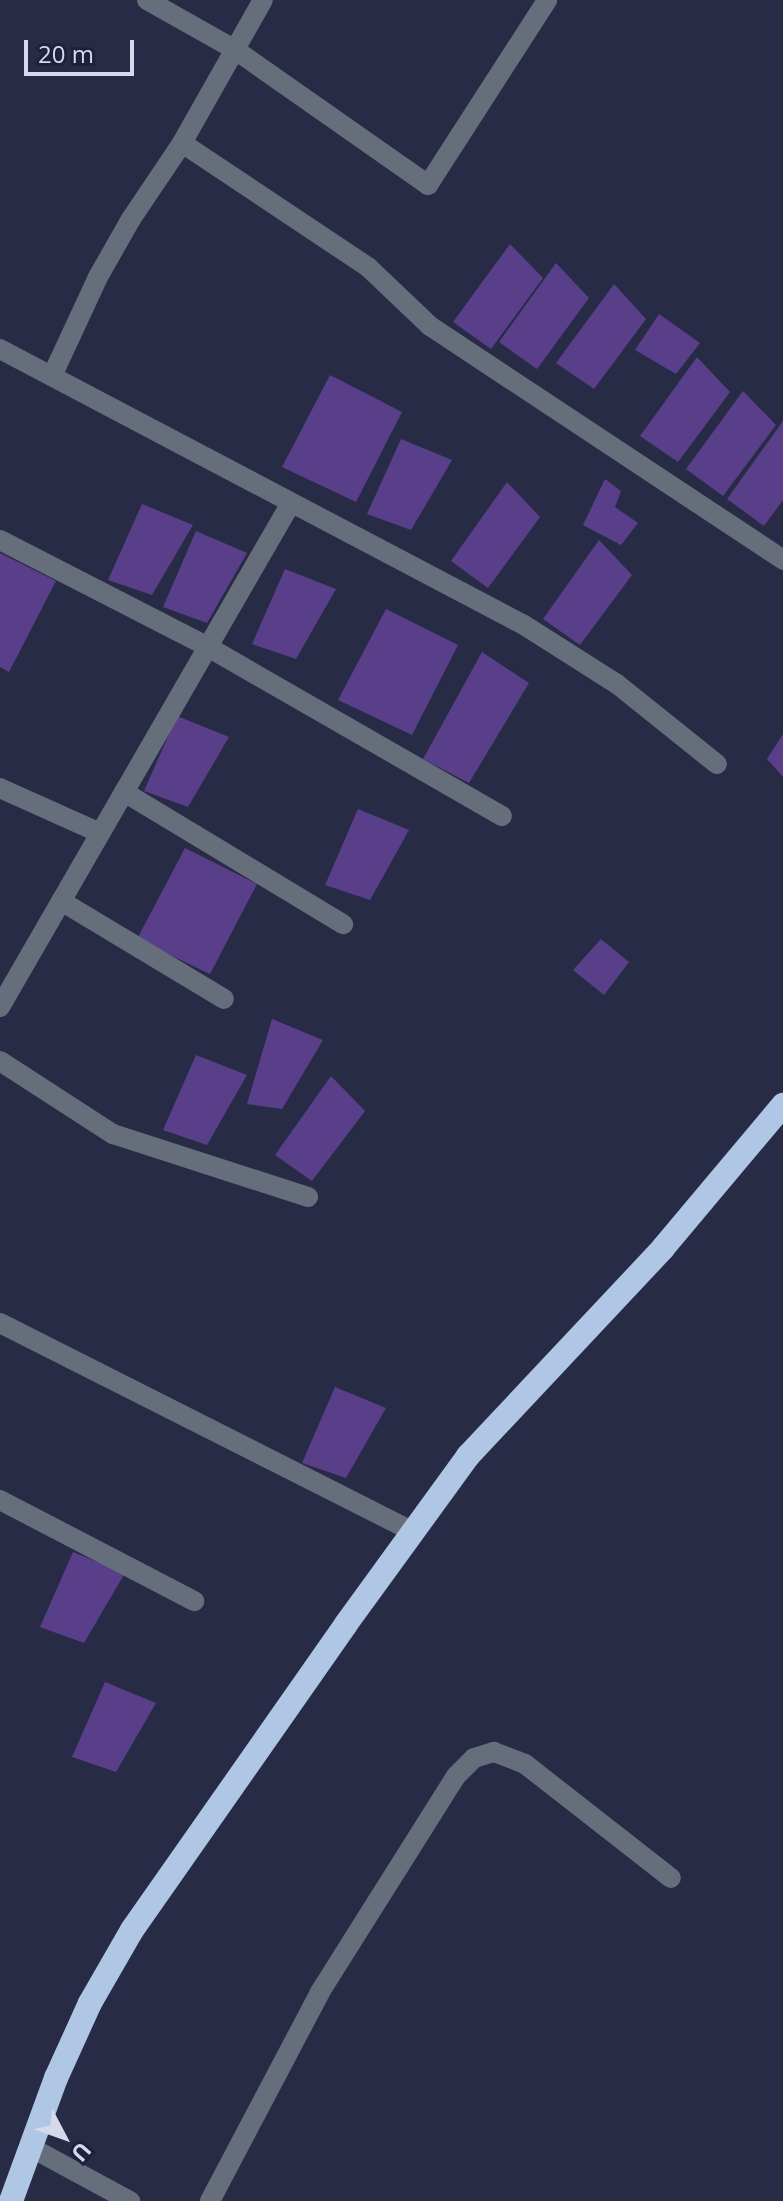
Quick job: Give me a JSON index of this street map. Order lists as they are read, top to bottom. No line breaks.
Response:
{"scale_bar":"20 m","north":"bottom right"}
